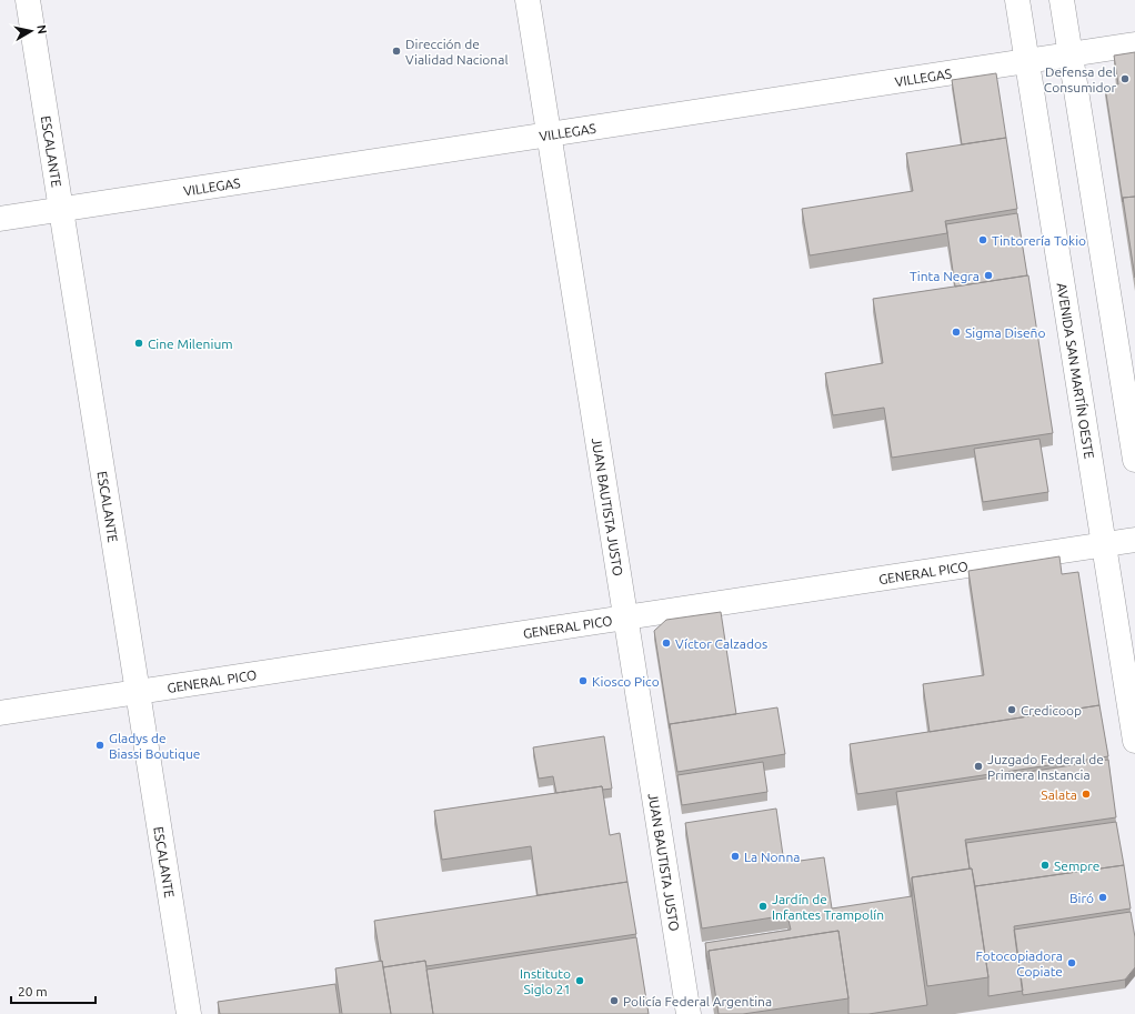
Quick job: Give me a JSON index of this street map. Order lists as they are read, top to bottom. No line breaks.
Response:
{"streets":{"street":["VILLEGAS","ESCALANTE","AVENIDA SAN MARTÍN OESTE","JUAN BAUTISTA JUSTO","GENERAL PICO"]},"crossings":[["VILLEGAS","ESCALANTE"],["VILLEGAS","AVENIDA SAN MARTÍN OESTE"],["VILLEGAS","JUAN BAUTISTA JUSTO"],["ESCALANTE","GENERAL PICO"],["AVENIDA SAN MARTÍN OESTE","GENERAL PICO"],["JUAN BAUTISTA JUSTO","GENERAL PICO"]],"places":["Dirección de Vialidad Nacional","Defensa del Consumidor","Tintorería Tokio","Tinta Negra","Sigma Diseño","Cine Milenium","Víctor Calzados","Kiosco Pico","Credicoop","Gladys de Biassi Boutique","Juzgado Federal de Primera Instancia","Salata","La Nonna","Sempre","Biró","Jardín de Infantes Trampolín","Fotocopiadora Copiate","Instituto Siglo 21","Policía Federal Argentina"],"scale_bar":"20 m","north":"right"}
